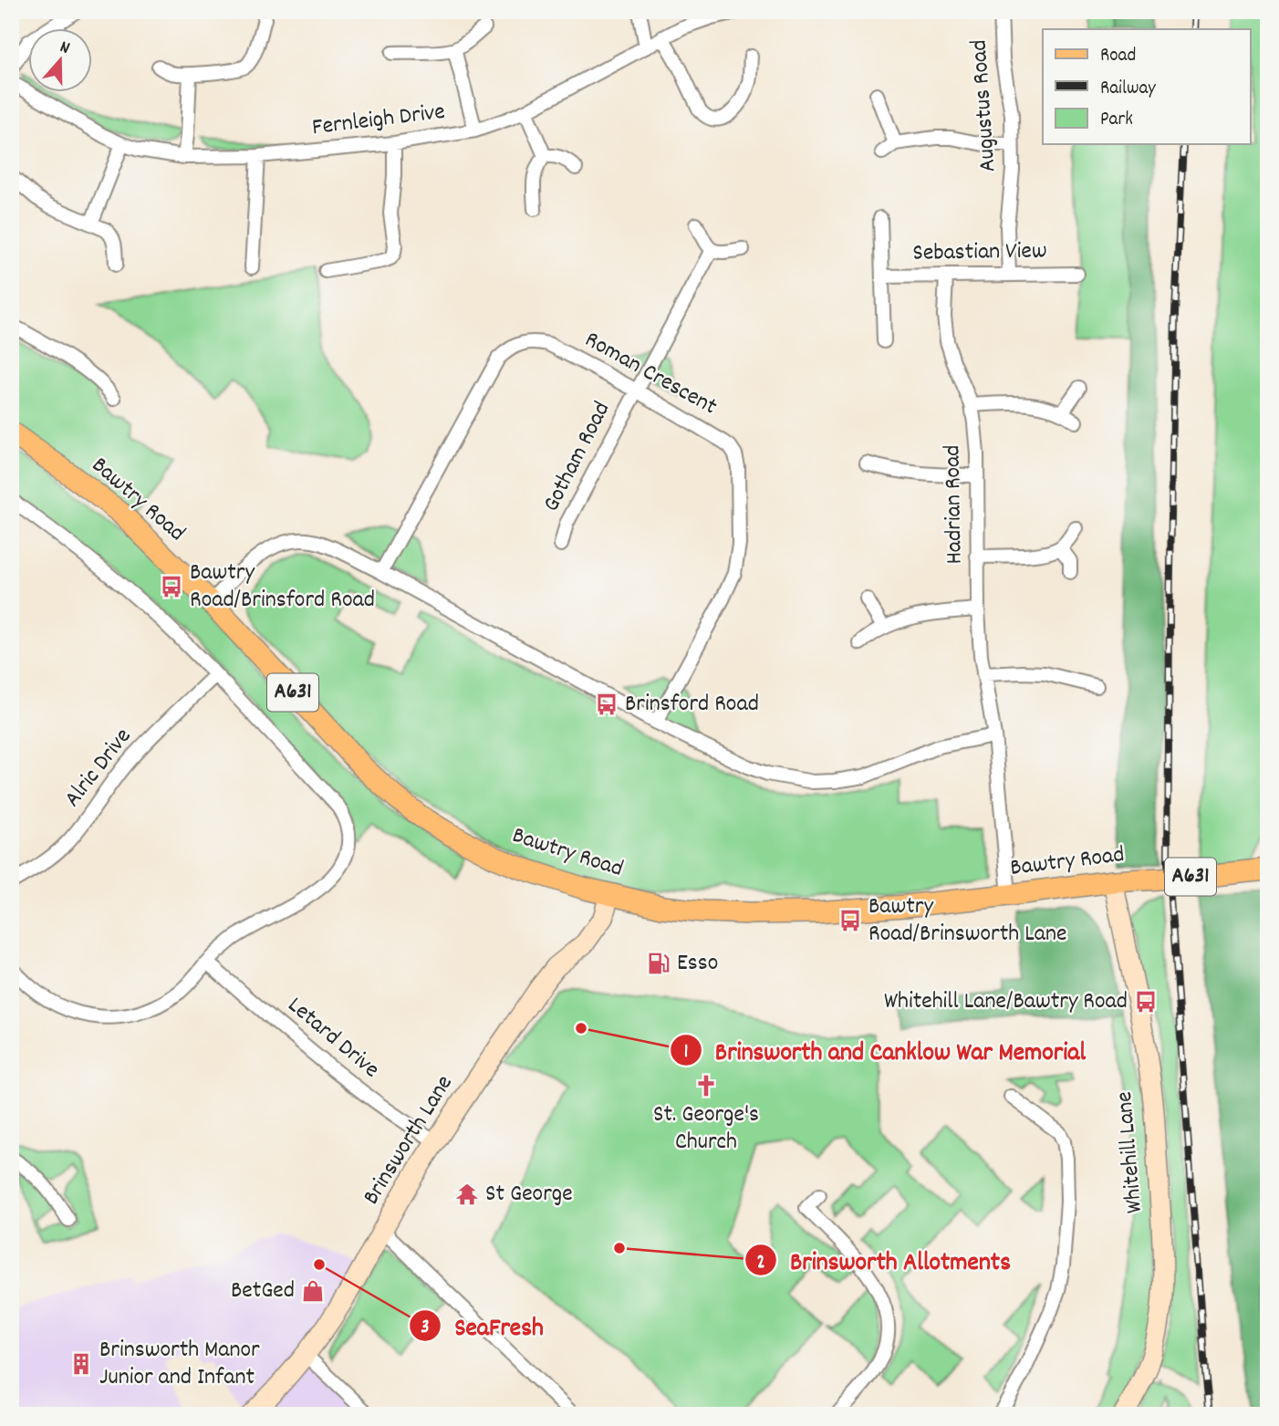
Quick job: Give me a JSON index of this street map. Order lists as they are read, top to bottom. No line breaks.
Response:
{"streets":{"main road":["Bawtry Road","A631"],"street":["Augustus Road","Fernleigh Drive","Sebastian View","Roman Crescent","Gotham Road","Hadrian Road","Alric Drive","Letard Drive","Brinsworth Lane","Whitehill Lane"]},"crossings":[["Augustus Road","Sebastian View"],["Sebastian View","Hadrian Road"],["Roman Crescent","Gotham Road"],["Bawtry Road","Hadrian Road"],["Bawtry Road","Brinsworth Lane"],["Bawtry Road","Whitehill Lane"],["Letard Drive","Brinsworth Lane"]],"places":{"bus stop":["Bawtry Road/Brinsford Road","Brinsford Road","Bawtry Road/Brinsworth Lane","Whitehill Lane/Bawtry Road"],"fuel station":["Esso"],"other":["Brinsworth and Canklow War Memorial","Brinsworth Allotments","SeaFresh"],"church":["St. George's Church"],"temple":["St George"],"shop":["BetGed"],"building":["Brinsworth Manor Junior and Infant"]},"legend":["Road","Railway","Park"],"north":"top"}
